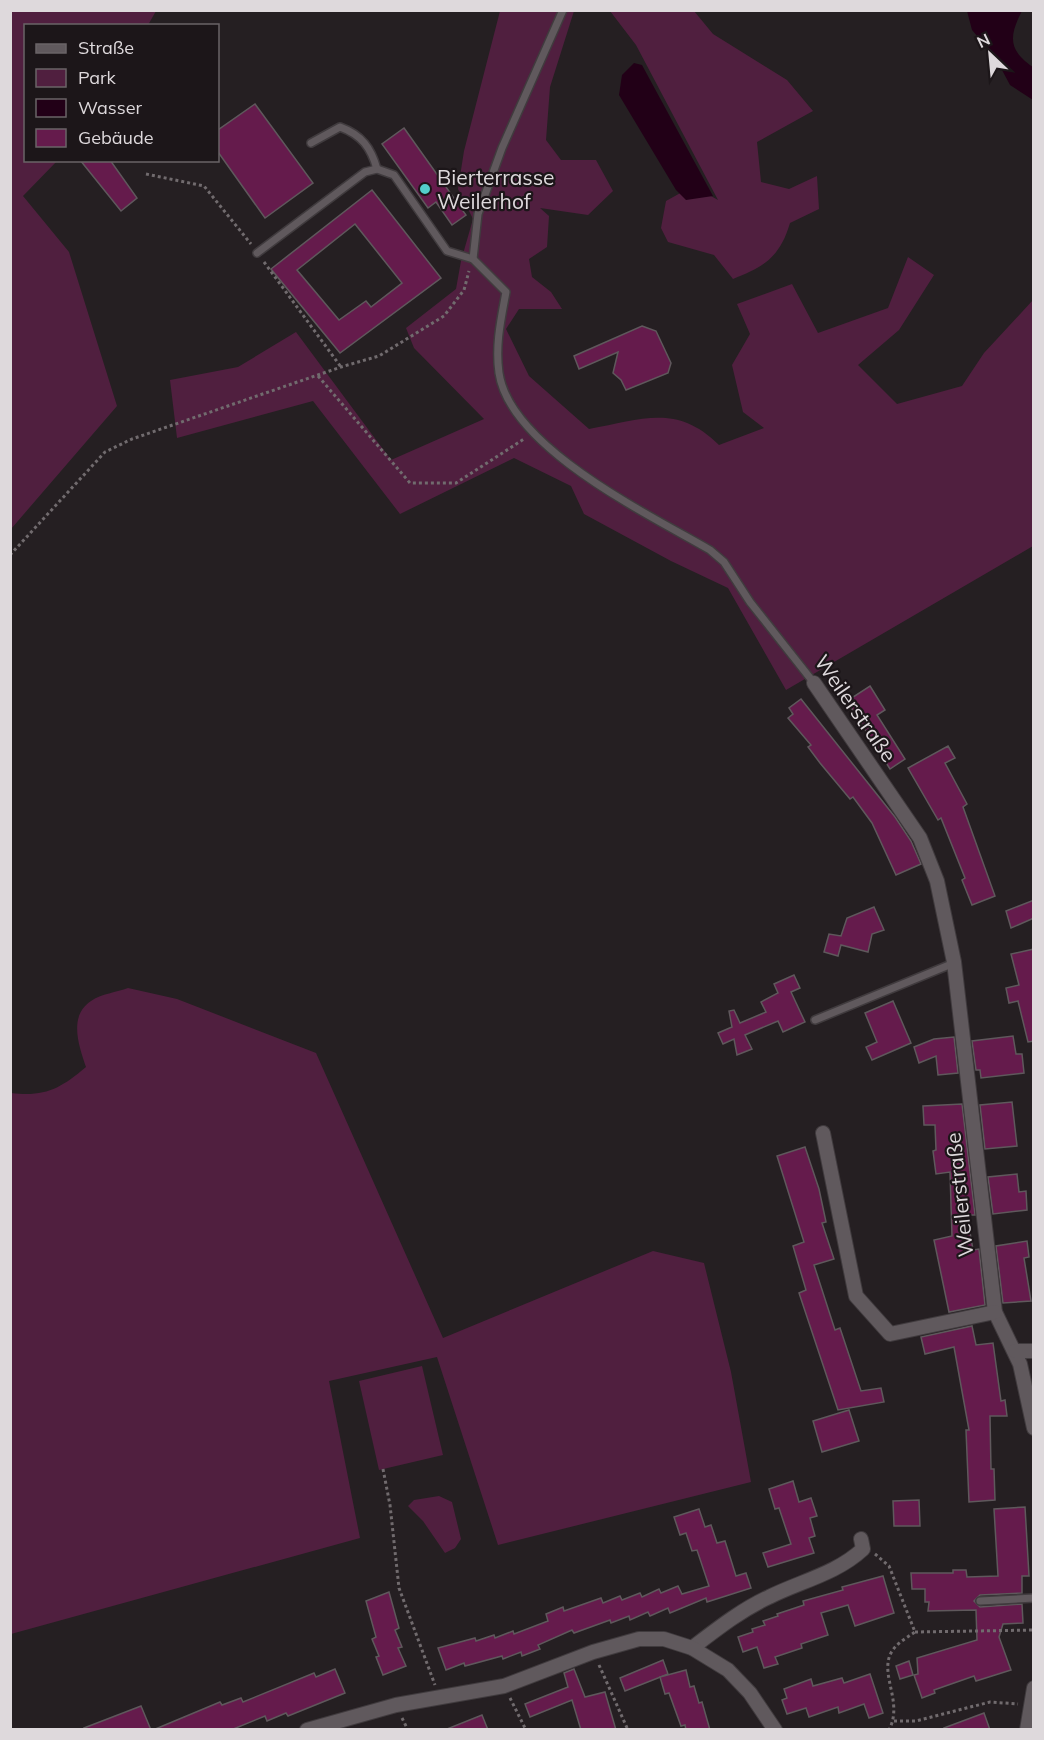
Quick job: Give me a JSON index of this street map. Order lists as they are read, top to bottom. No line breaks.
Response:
{"streets":{"street":["Weilerstraße"]},"places":["Bierterrasse Weilerhof"],"legend":["Straße","Park","Wasser","Gebäude"],"north":"top left"}
